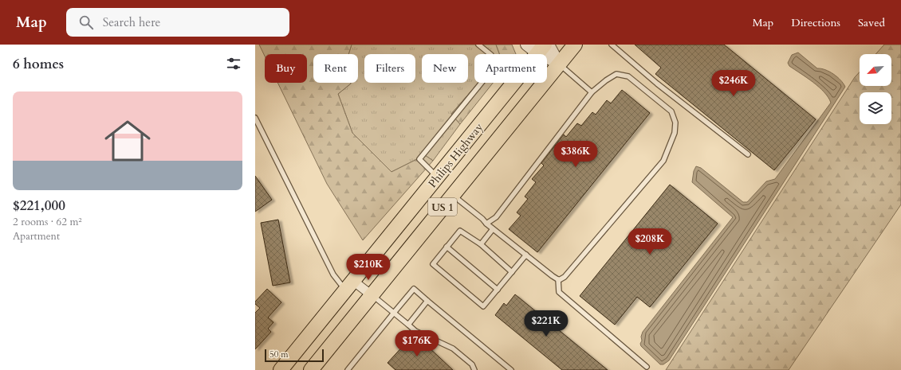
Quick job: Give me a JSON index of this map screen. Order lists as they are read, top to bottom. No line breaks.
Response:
{"streets":{"main road":["Philips Highway","US 1"]},"scale_bar":"50 m","north":"bottom left","page":{"header":"Map","search":"Search here","nav":["Map","Directions","Saved"],"heading":"6 homes","chip":["Buy","Rent","Filters","New","Apartment"],"price":["$246K","$386K","$208K","$210K","$221K","$176K"],"list":[{"name":"$221,000","note":"2 rooms · 62 m² · Apartment"}],"scale":"50 m"}}
